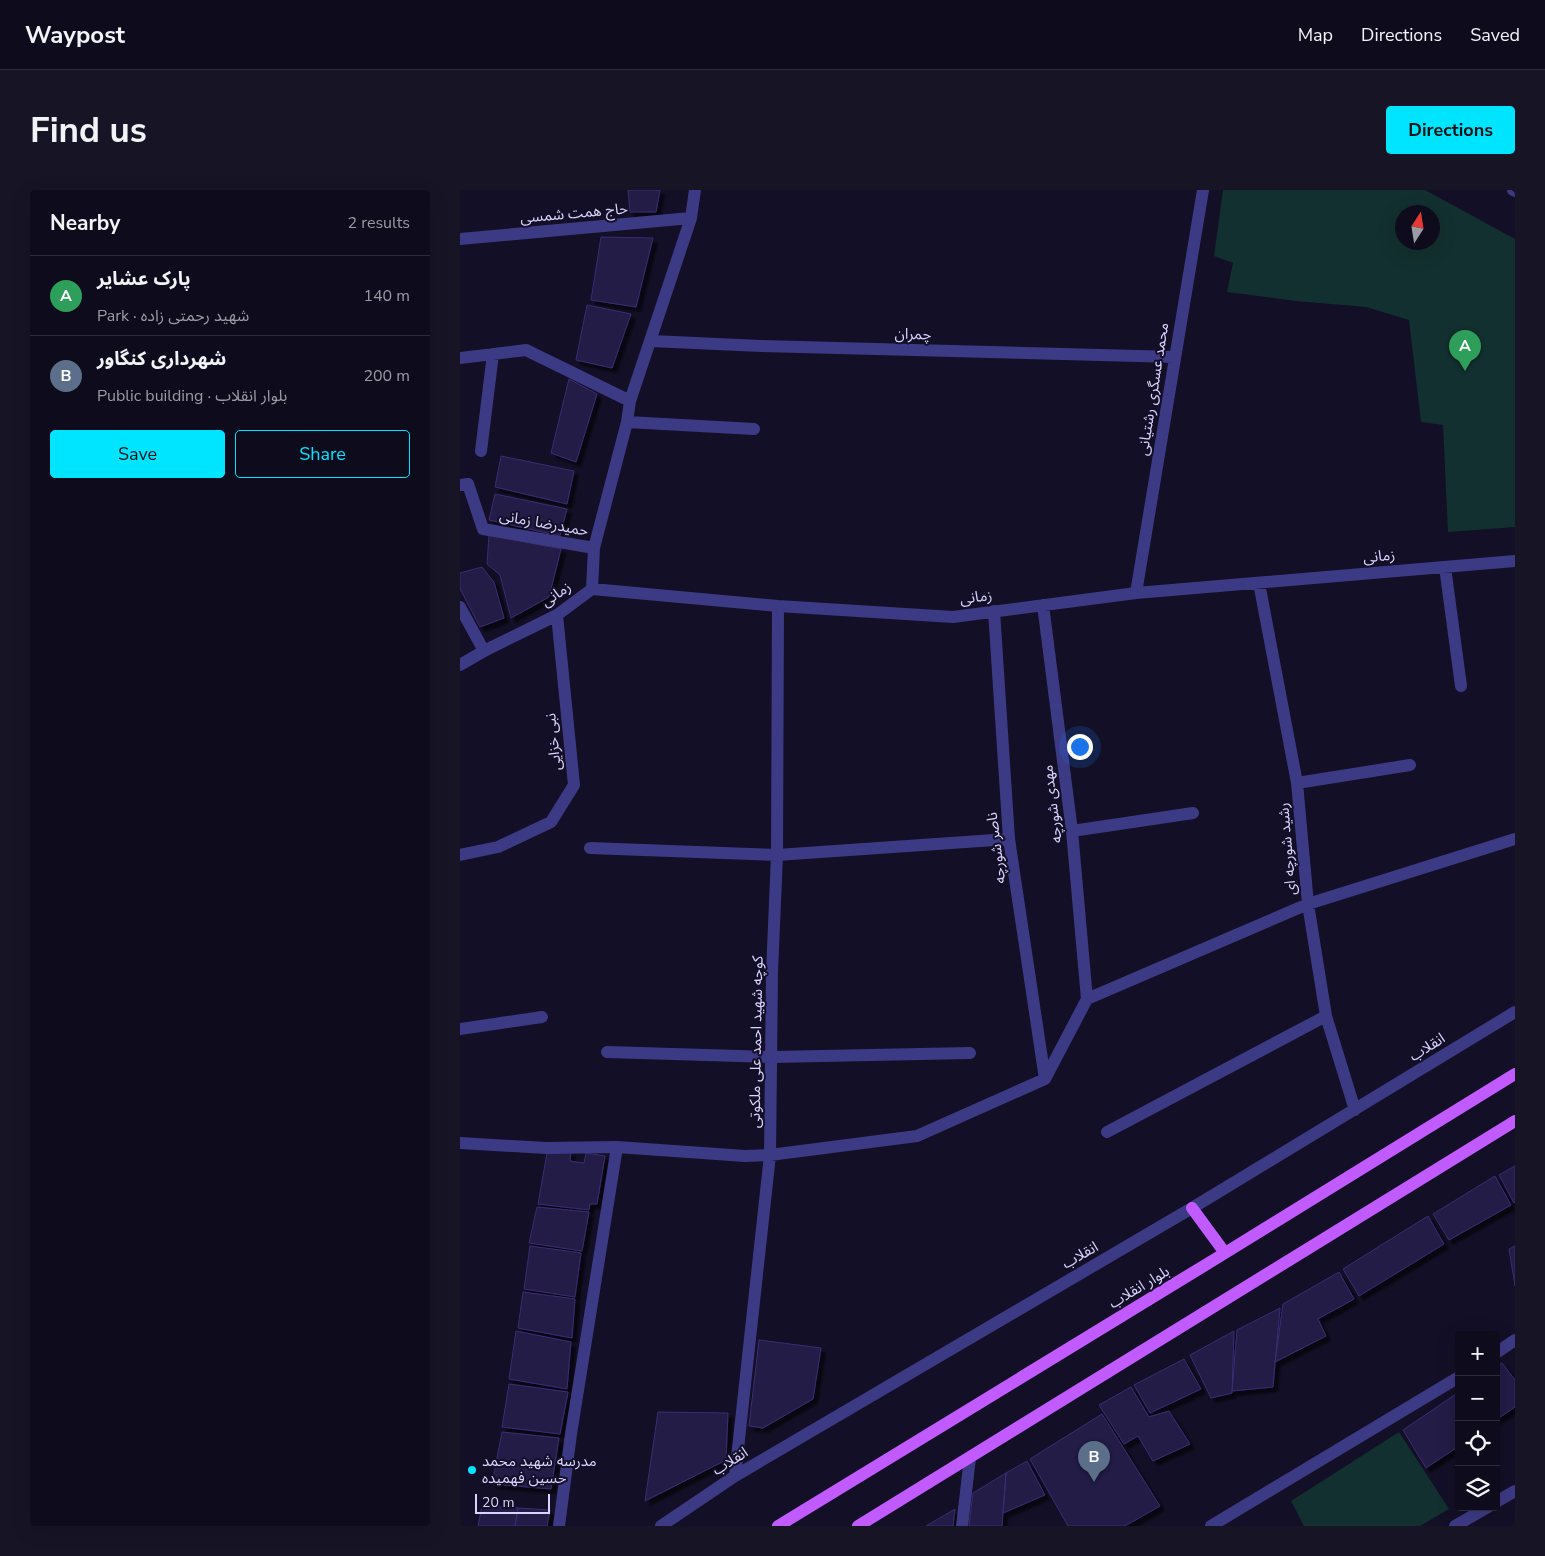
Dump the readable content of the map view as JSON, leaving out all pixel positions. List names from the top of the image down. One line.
{"streets":{"main road":["بلوار انقلاب"],"street":["حاج همت شمسی","چمران","محمد عسگری رشتیانی","حمیدرضا زمانی","زمانی","نبی خزایی","مهدی شورچه","ناصر شورچه","رشید شورچه ای","کوچه شهید احمد علی ملکوتی","انقلاب"]},"crossings":[["چمران","محمد عسگری رشتیانی"],["محمد عسگری رشتیانی","زمانی"],["زمانی","نبی خزایی"],["زمانی","مهدی شورچه"],["زمانی","ناصر شورچه"],["زمانی","رشید شورچه ای"],["زمانی","کوچه شهید احمد علی ملکوتی"],["رشید شورچه ای","انقلاب"],["کوچه شهید احمد علی ملکوتی","انقلاب"]],"places":["مدرسه شهید محمد حسین فهمیده"],"scale_bar":"20 m","north":"top","page":{"header":"Waypost","nav":["Map","Directions","Saved"],"buttons":["Directions",["Save","Share"]],"title":"Find us","heading":["Nearby","2 results"],"list":[{"mark":"A","name":"پارک عشایر","note":"Park · شهید رحمتی زاده","value":"140 m"},{"mark":"B","name":"شهرداری کنگاور","note":"Public building · بلوار انقلاب","value":"200 m"}],"pins":["A","B"],"map_buttons":["+","−"],"scale":"20 m"}}
